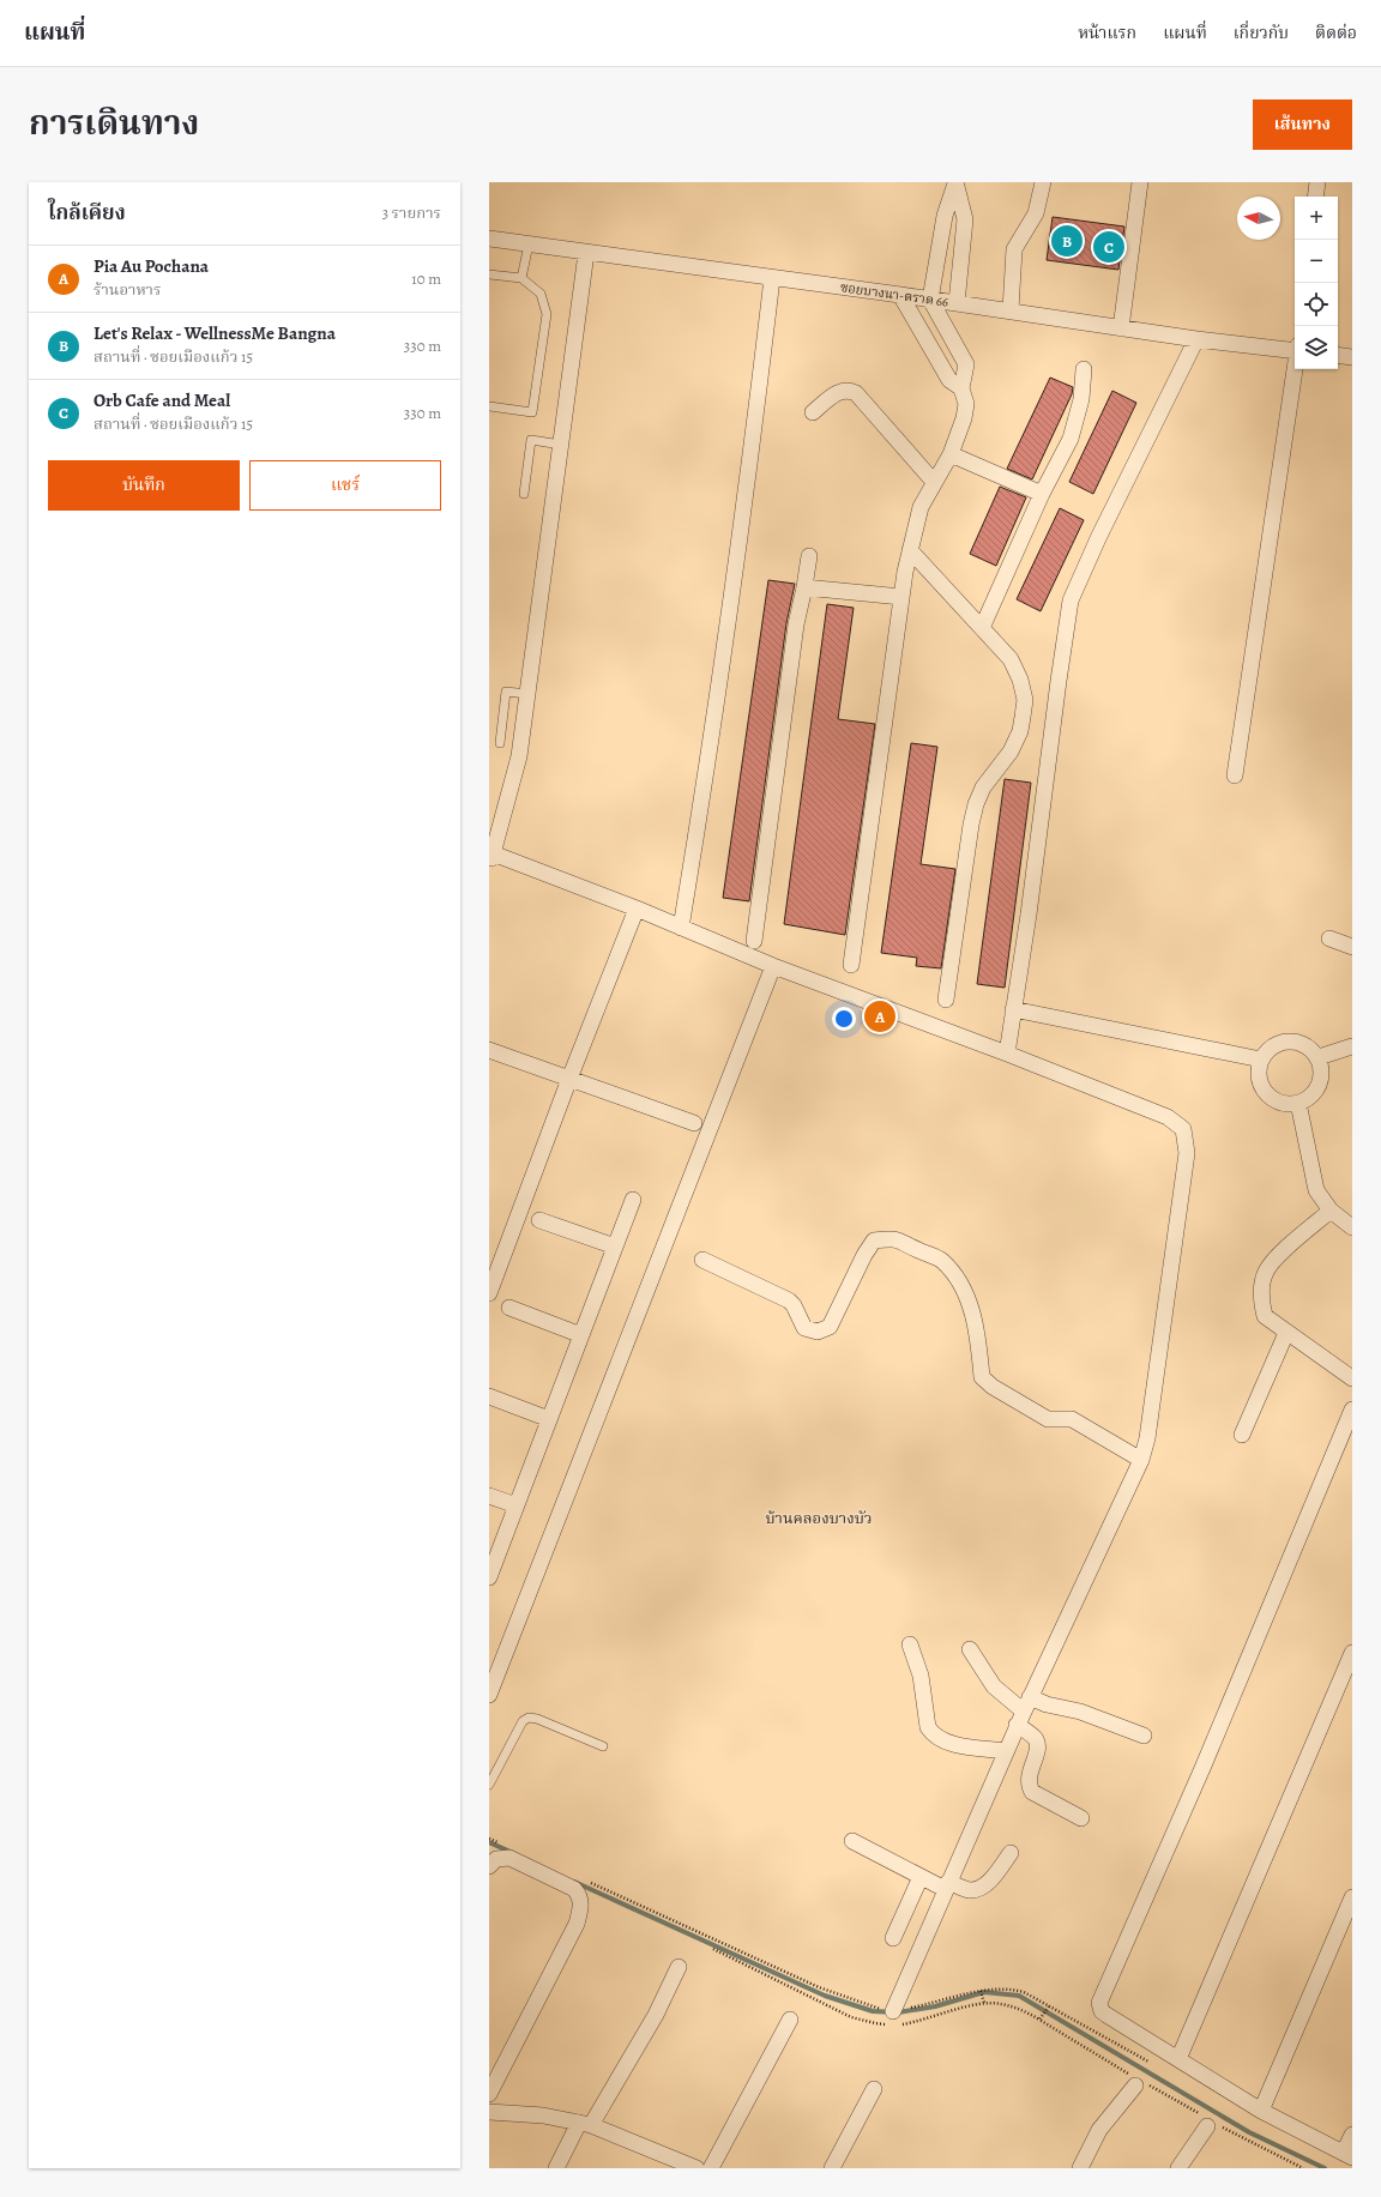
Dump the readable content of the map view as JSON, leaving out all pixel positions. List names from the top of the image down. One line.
{"streets":{"street":["ซอยบางนา-ตราด 66"]},"districts":["บ้านคลองบางบัว"],"north":"left","page":{"header":"แผนที่","nav":["หน้าแรก","แผนที่","เกี่ยวกับ","ติดต่อ"],"title":"การเดินทาง","buttons":["เส้นทาง",["บันทึก","แชร์"]],"heading":["ใกล้เคียง","3 รายการ"],"map_buttons":["+","−"],"pins":["B","C","A"],"list":[{"mark":"A","name":"Pia Au Pochana","note":"ร้านอาหาร","value":"10 m"},{"mark":"B","name":"Let's Relax - WellnessMe Bangna","note":"สถานที่ · ซอยเมืองแก้ว 15","value":"330 m"},{"mark":"C","name":"Orb Cafe and Meal","note":"สถานที่ · ซอยเมืองแก้ว 15","value":"330 m"}]}}
